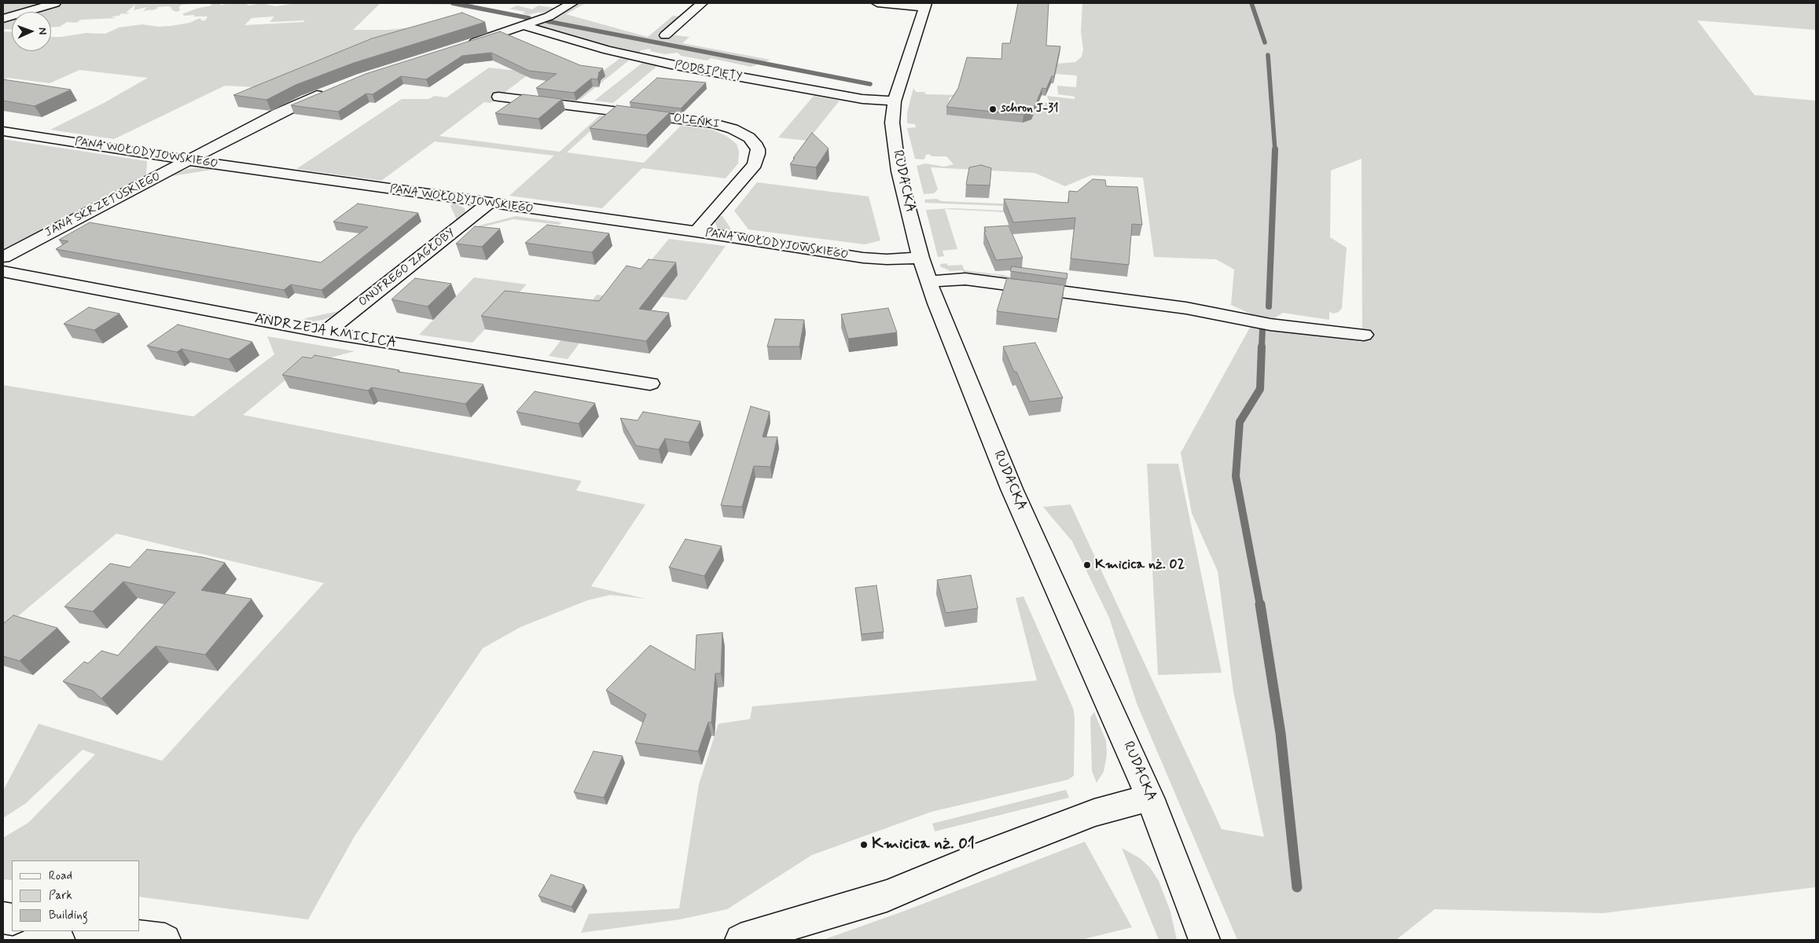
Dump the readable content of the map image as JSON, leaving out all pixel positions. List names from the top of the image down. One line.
{"streets":{"street":["PODBIPIĘTY","OLEŃKI","PANA WOŁODYJOWSKIEGO","RUDACKA","JANA SKRZETUSKIEGO","ONUFREGO ZAGŁOBY","ANDRZEJA KMICICA"]},"crossings":[["PODBIPIĘTY","RUDACKA"],["OLEŃKI","PANA WOŁODYJOWSKIEGO"],["PANA WOŁODYJOWSKIEGO","RUDACKA"],["PANA WOŁODYJOWSKIEGO","JANA SKRZETUSKIEGO"],["PANA WOŁODYJOWSKIEGO","ONUFREGO ZAGŁOBY"],["ONUFREGO ZAGŁOBY","ANDRZEJA KMICICA"]],"places":["schron J-31","Kmicica nż. 02","Kmicica nż. 01"],"legend":["Road","Park","Building"],"north":"right"}
